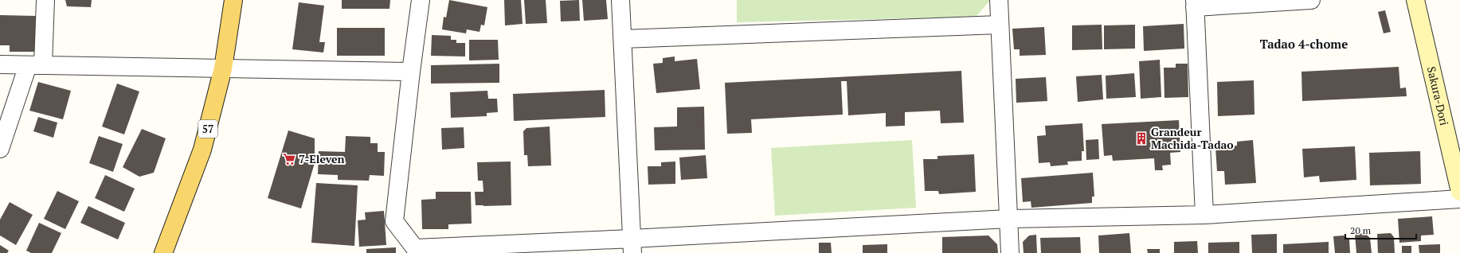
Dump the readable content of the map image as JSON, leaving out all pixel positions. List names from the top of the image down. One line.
{"streets":{"main road":["57"],"street":["Sakura-Dori"]},"districts":["Tadao 4-chome"],"places":{"building":["Grandeur Machida-Tadao"],"supermarket":["7-Eleven"]},"scale_bar":"20 m"}
